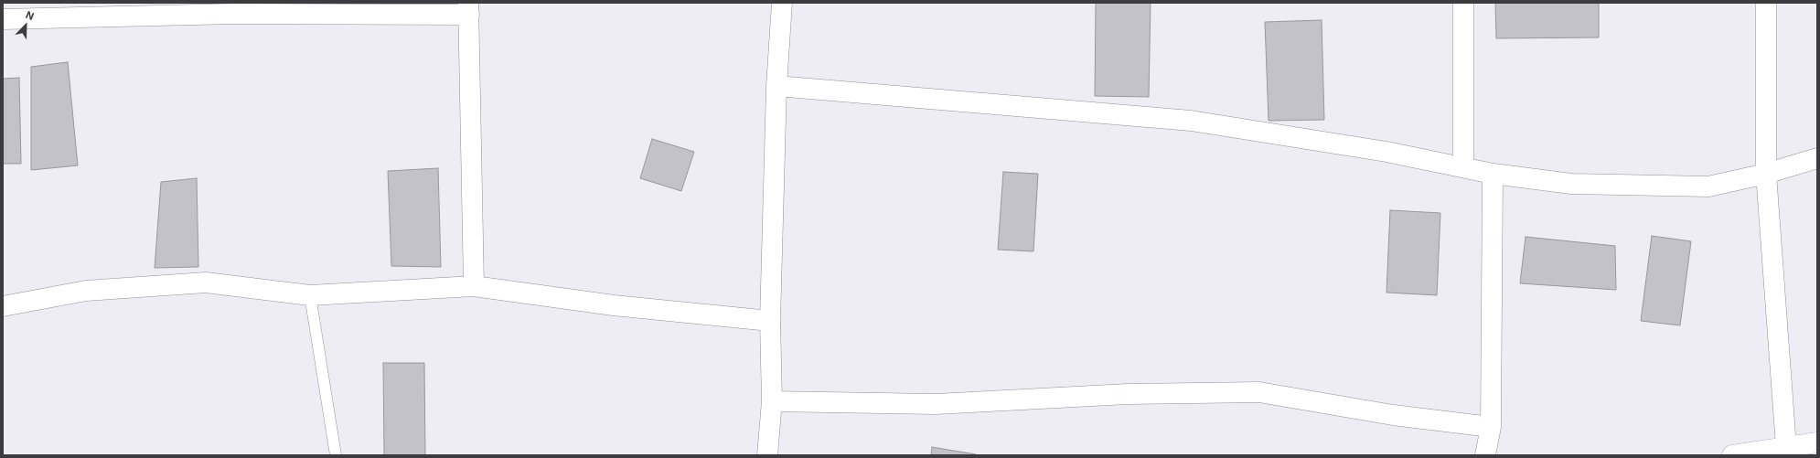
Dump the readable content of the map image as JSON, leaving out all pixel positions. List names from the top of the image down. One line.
{"north":"top right"}
